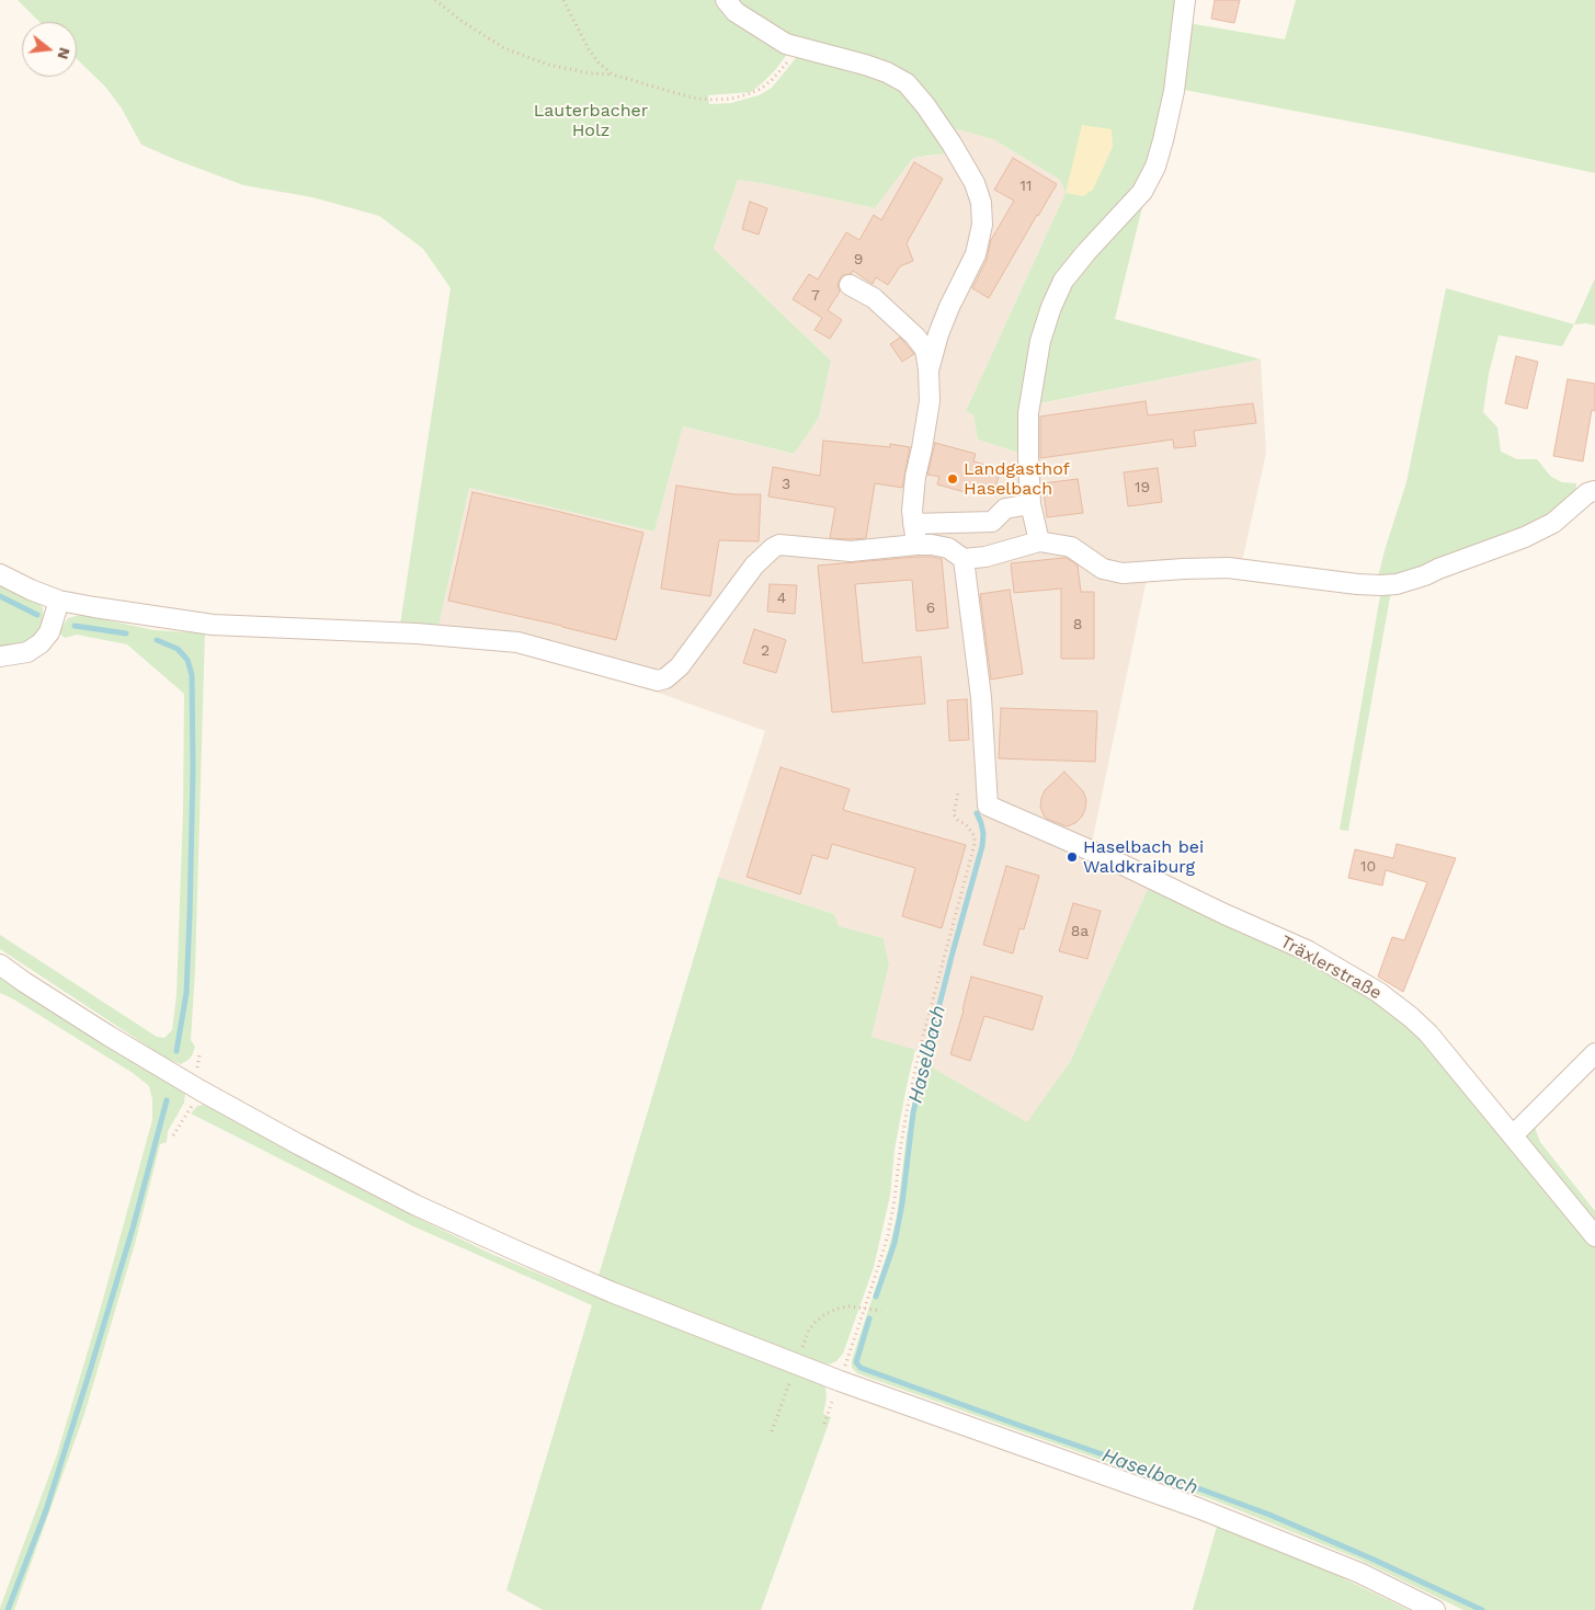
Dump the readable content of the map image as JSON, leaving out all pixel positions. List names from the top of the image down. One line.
{"streets":{"street":["Träxlerstraße"]},"water":["Haselbach"],"parks":["Lauterbacher Holz"],"places":["Landgasthof Haselbach","Haselbach bei Waldkraiburg"],"house_numbers":["11","9","7","3","19","4","6","8","2","10","8a"],"north":"right"}
